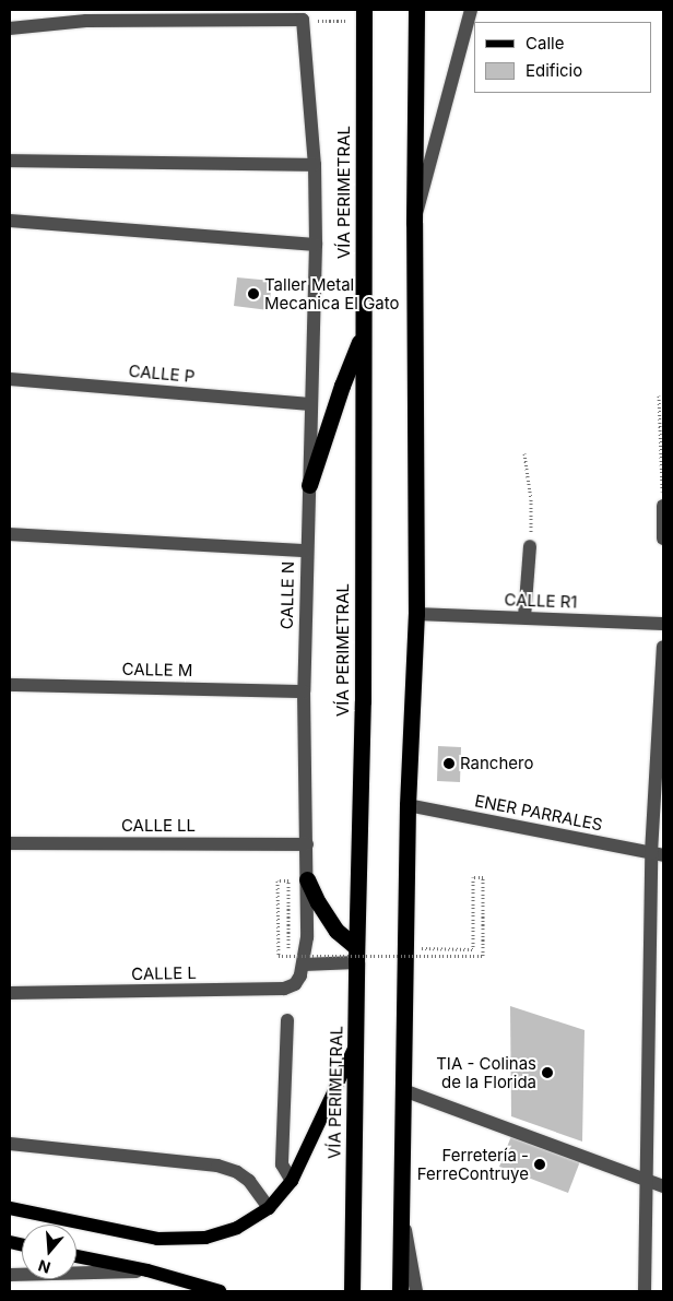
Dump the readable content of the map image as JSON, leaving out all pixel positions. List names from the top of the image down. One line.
{"streets":{"highway":["VÍA PERIMETRAL"],"street":["CALLE P","CALLE N","CALLE R1","CALLE M","ENER PARRALES","CALLE LL","CALLE L"]},"crossings":[["CALLE N","CALLE M"],["CALLE N","CALLE LL"],["CALLE N","CALLE L"]],"places":["Taller Metal Mecanica El Gato","Ranchero","TIA - Colinas de la Florida","Ferretería - FerreContruye"],"legend":["Calle","Edificio"],"north":"bottom"}
